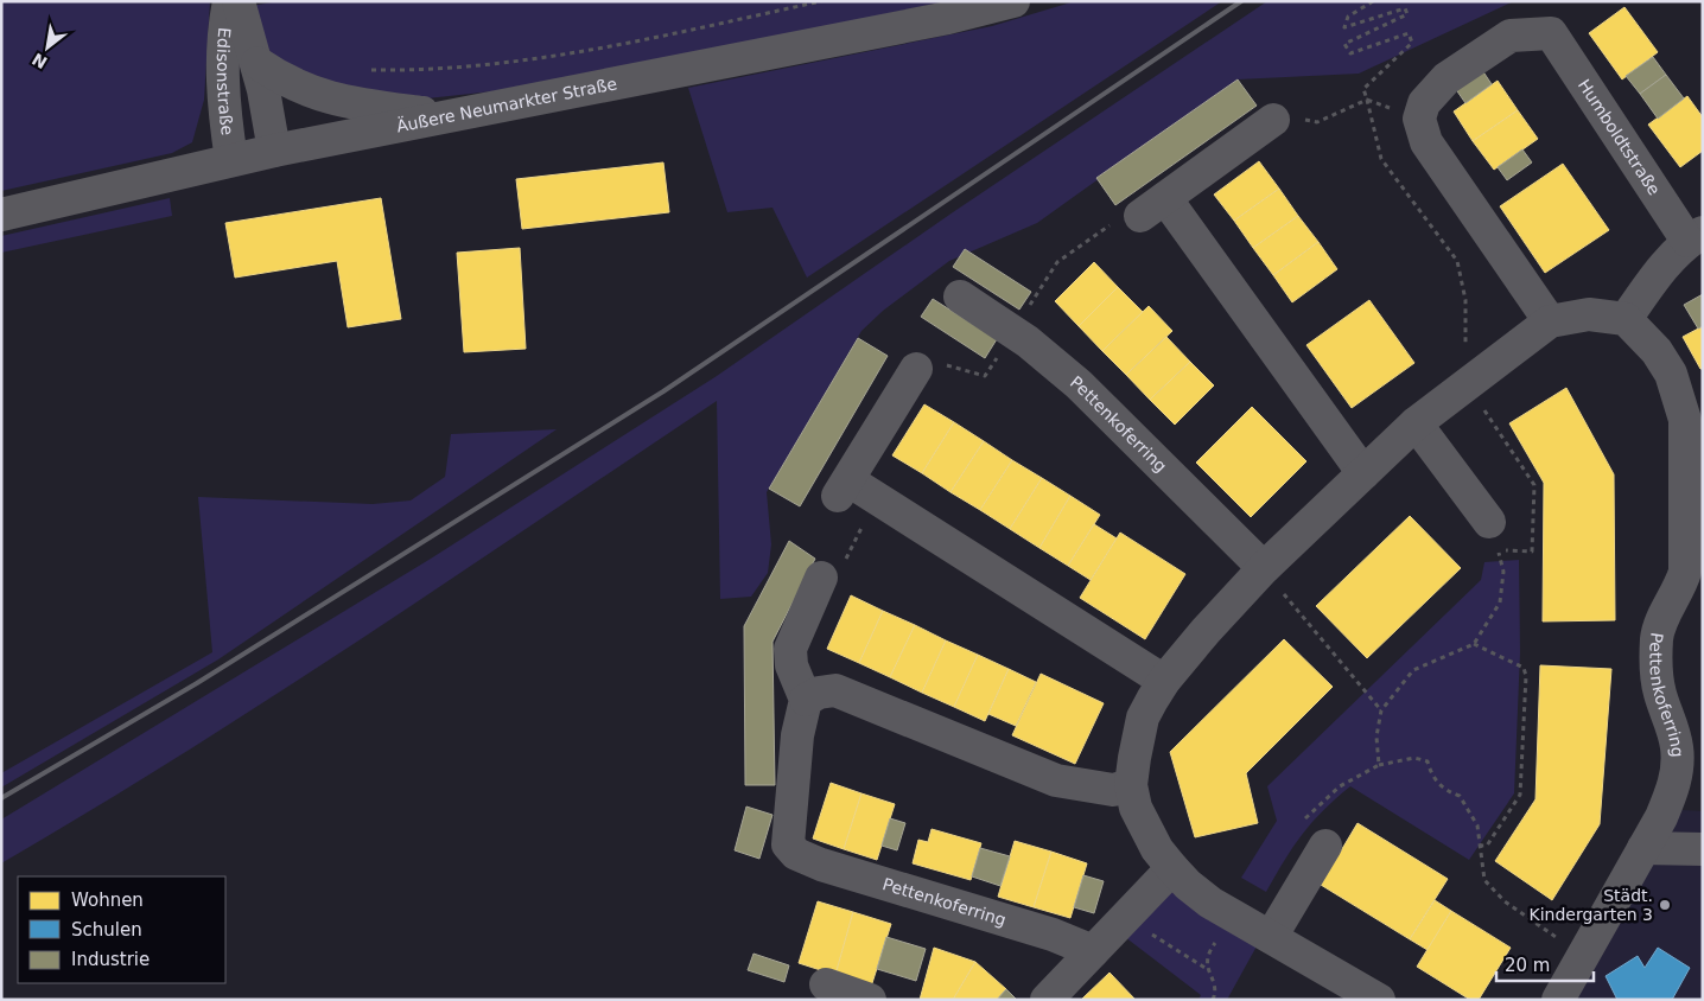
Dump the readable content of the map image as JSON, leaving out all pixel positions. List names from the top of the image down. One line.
{"streets":{"street":["Edisonstraße","Äußere Neumarkter Straße","Humboldtstraße","Pettenkoferring"]},"crossings":[["Edisonstraße","Äußere Neumarkter Straße"],["Humboldtstraße","Pettenkoferring"]],"places":["Städt. Kindergarten 3"],"legend":["Wohnen","Schulen","Industrie"],"scale_bar":"20 m","north":"bottom left"}
